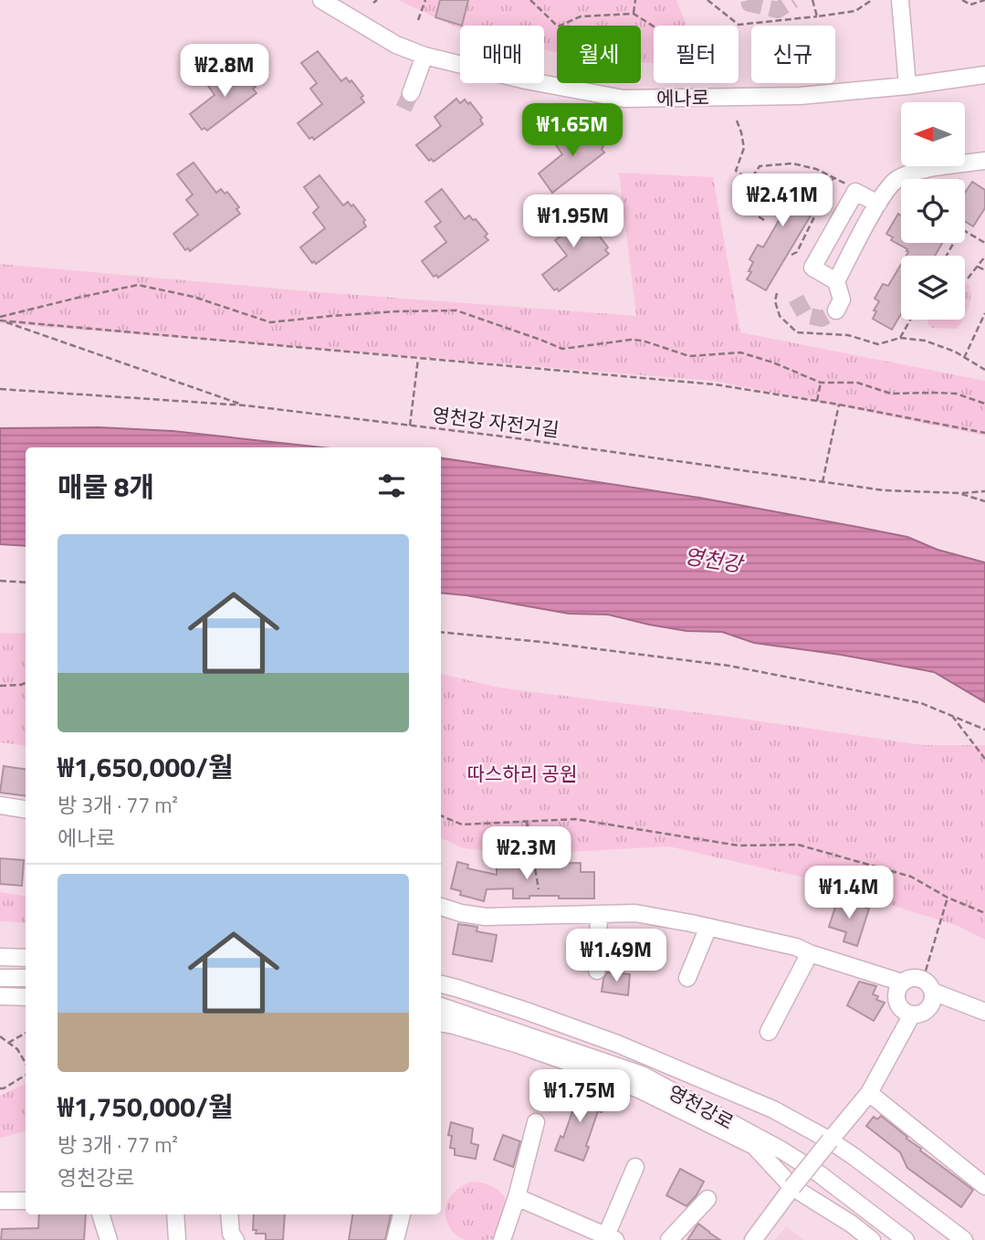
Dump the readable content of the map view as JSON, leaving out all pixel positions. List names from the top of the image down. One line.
{"streets":{"street":["에나로","영천강로"],"path":["영천강 자전거길"]},"water":["영천강"],"parks":["따스하리 공원"],"north":"left","page":{"chip":["매매","월세","필터","신규"],"price":["₩2.8M","₩1.65M","₩2.41M","₩1.95M","₩2.3M","₩1.4M","₩1.49M","₩1.75M"],"heading":"매물 8개","list":[{"name":"₩1,650,000/월","note":"방 3개 · 77 m² · 에나로"},{"name":"₩1,750,000/월","note":"방 3개 · 77 m² · 영천강로"}]}}
